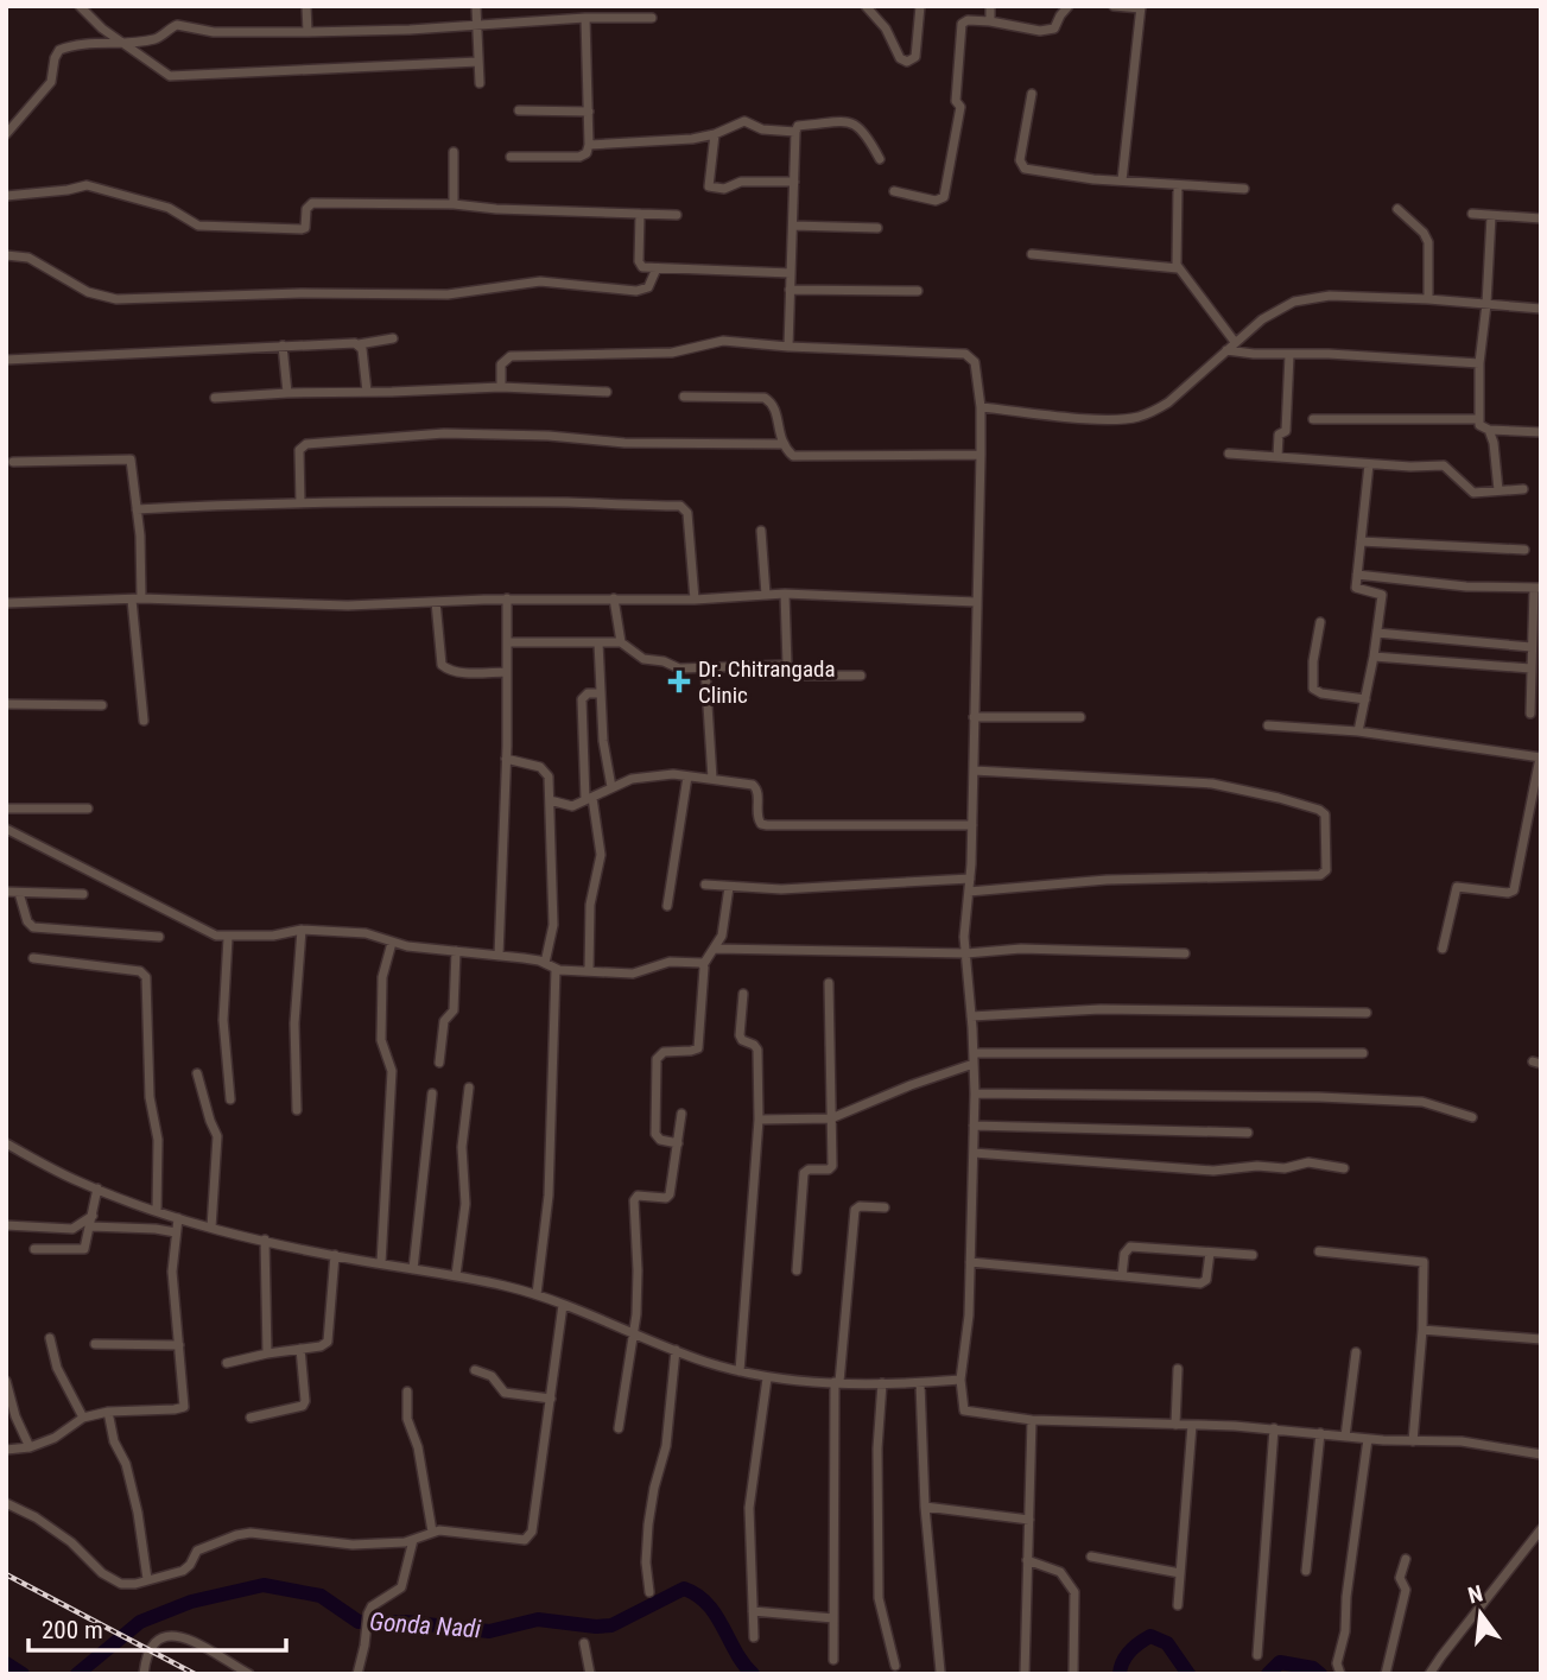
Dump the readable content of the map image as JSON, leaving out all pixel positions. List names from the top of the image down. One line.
{"water":["Gonda Nadi"],"places":{"health":["Dr. Chitrangada Clinic"]},"scale_bar":"200 m","north":"top"}
